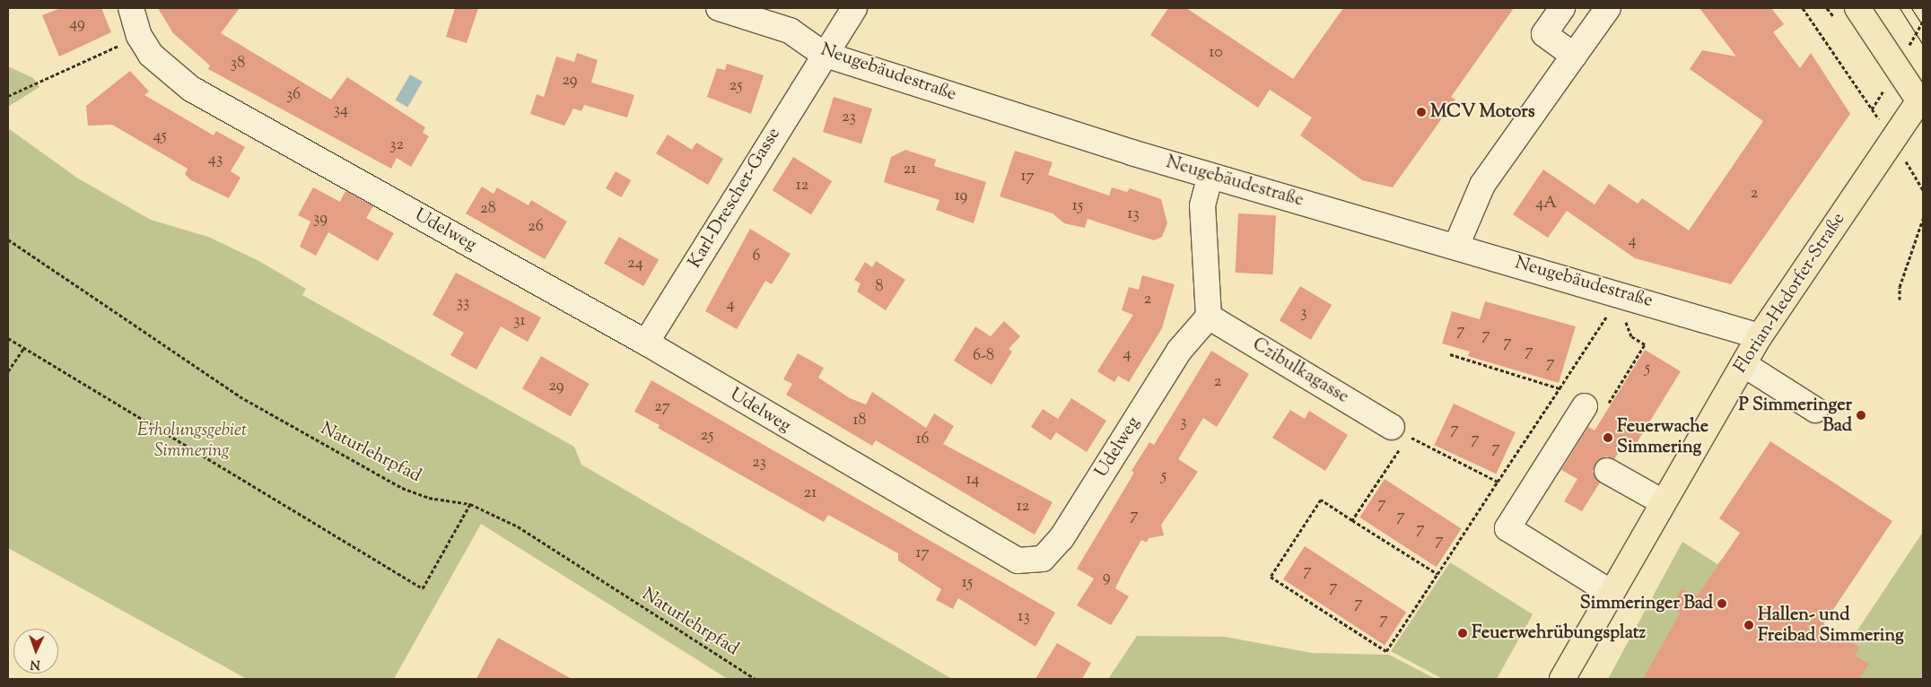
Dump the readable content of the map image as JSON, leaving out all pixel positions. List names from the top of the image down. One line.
{"streets":{"main road":["Florian-Hedorfer-Straße"],"street":["Neugebäudestraße","Karl-Drescher-Gasse","Udelweg","Czibulkagasse"],"path":["Naturlehrpfad"]},"crossings":[["Neugebäudestraße","Karl-Drescher-Gasse"],["Neugebäudestraße","Florian-Hedorfer-Straße"],["Karl-Drescher-Gasse","Udelweg"],["Udelweg","Czibulkagasse"]],"parks":["Erholungsgebiet Simmering"],"places":["MCV Motors","P Simmeringer Bad","Feuerwache Simmering","Simmeringer Bad","Hallen- und Freibad Simmering","Feuerwehrübungsplatz"],"house_numbers":["49","10","38","29","25","36","34","23","45","32","43","21","17","12","2","19","4A","15","28","13","39","26","4","6","24","8","2","33","4","3","31","7","7","7","7","4","6-8","7","5","2","29","27","18","3","7","25","16","7","7","23","5","14","21","7","12","7","7","7","7","17","7","9","15","7","7","13","7"],"north":"bottom"}
